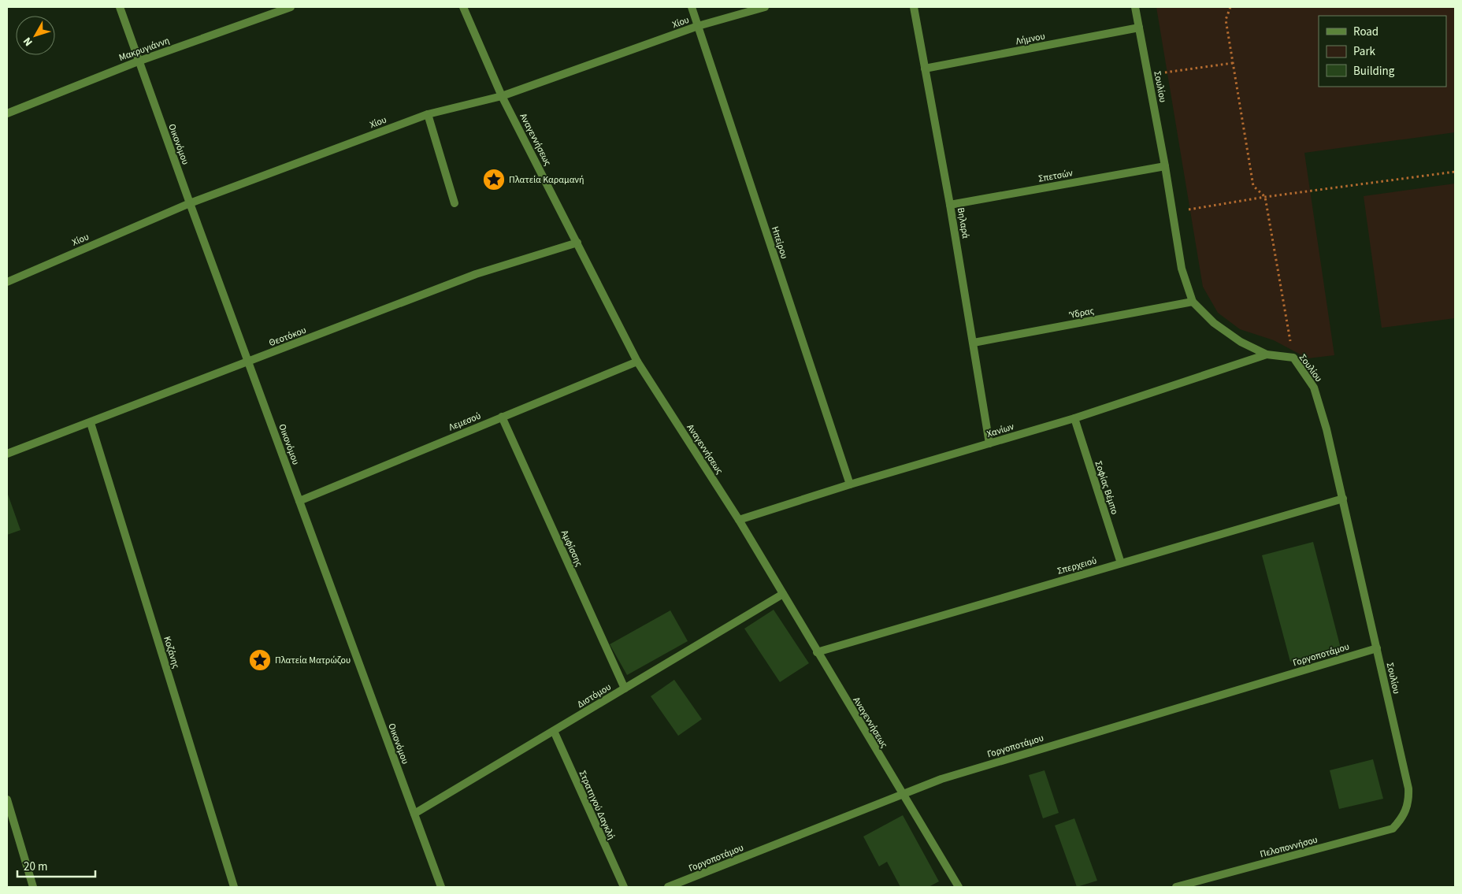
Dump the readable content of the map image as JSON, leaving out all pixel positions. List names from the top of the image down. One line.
{"streets":{"street":["Χίου","Λήμνου","Μακρυγιάννη","Σουλίου","Αναγεννήσεως","Οικονόμου","Σπετσών","Βηλαρά","Ηπείρου","Ύδρας","Θεοτόκου","Λεμεσού","Χανίων","Σοφίας Βέμπο","Αμφίσσης","Σπερχειού","Κοζάνης","Γοργοποτάμου","Διστόμου","Στρατηγού Δαγκλή","Πελοποννήσου"]},"crossings":[["Χίου","Αναγεννήσεως"],["Χίου","Οικονόμου"],["Χίου","Ηπείρου"],["Λήμνου","Σουλίου"],["Λήμνου","Βηλαρά"],["Μακρυγιάννη","Οικονόμου"],["Σουλίου","Σπετσών"],["Σουλίου","Ύδρας"],["Σουλίου","Χανίων"],["Σουλίου","Σπερχειού"],["Σουλίου","Γοργοποτάμου"],["Σουλίου","Πελοποννήσου"],["Αναγεννήσεως","Θεοτόκου"],["Αναγεννήσεως","Λεμεσού"],["Αναγεννήσεως","Χανίων"],["Αναγεννήσεως","Σπερχειού"],["Αναγεννήσεως","Γοργοποτάμου"],["Αναγεννήσεως","Διστόμου"],["Οικονόμου","Θεοτόκου"],["Οικονόμου","Λεμεσού"],["Οικονόμου","Διστόμου"],["Σπετσών","Βηλαρά"],["Βηλαρά","Ύδρας"],["Βηλαρά","Χανίων"],["Ηπείρου","Χανίων"],["Θεοτόκου","Κοζάνης"],["Λεμεσού","Αμφίσσης"],["Χανίων","Σοφίας Βέμπο"],["Σοφίας Βέμπο","Σπερχειού"],["Αμφίσσης","Διστόμου"],["Διστόμου","Στρατηγού Δαγκλή"]],"places":{"place":["Πλατεία Καραμανή","Πλατεία Ματρώζου"]},"legend":["Road","Park","Building"],"scale_bar":"20 m","north":"bottom left"}
